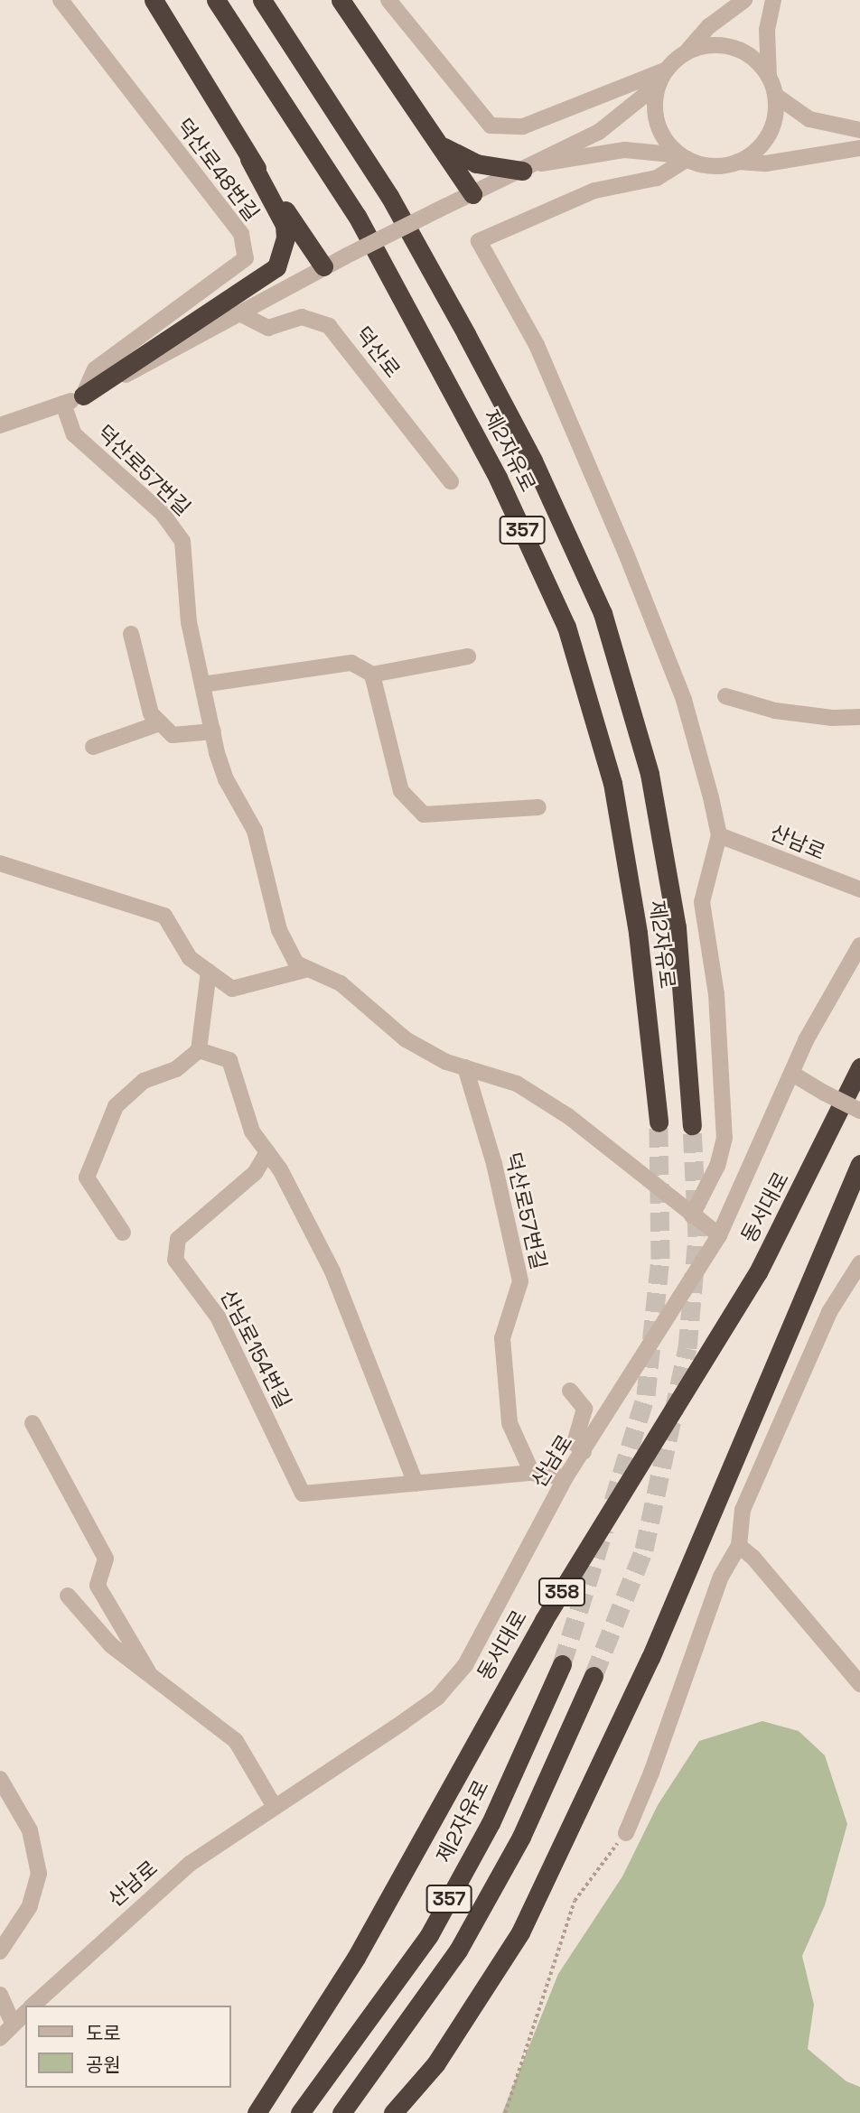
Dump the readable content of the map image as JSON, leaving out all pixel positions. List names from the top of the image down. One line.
{"streets":{"highway":["제2자유로","357","동서대로","358"],"street":["덕산로48번길","덕산로","덕산로57번길","산남로","산남로154번길"]},"crossings":[["덕산로57번길","산남로"],["덕산로57번길","산남로154번길"],["산남로","산남로154번길"]],"legend":["도로","공원"]}
